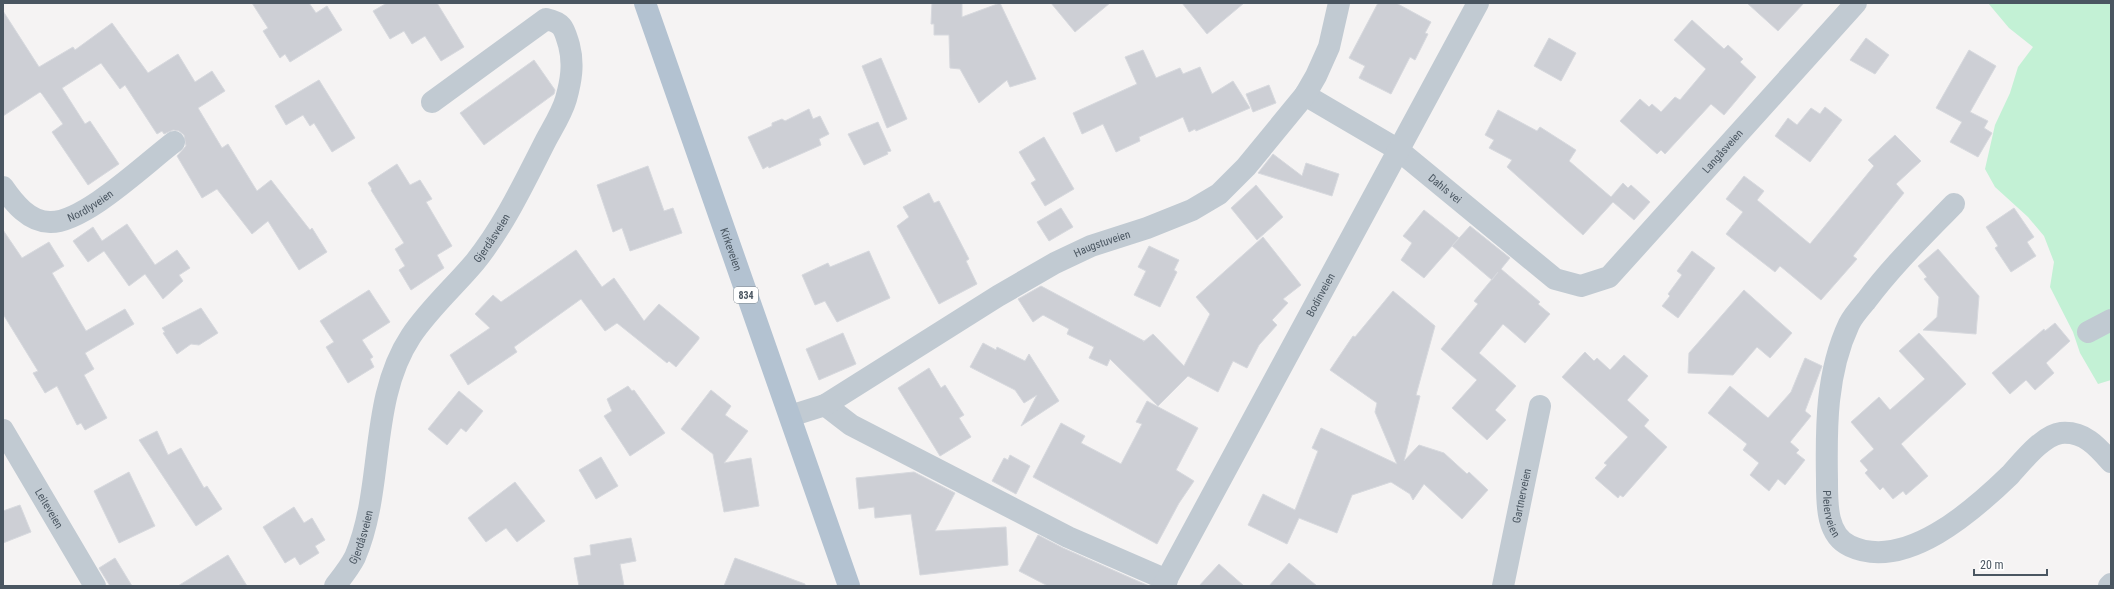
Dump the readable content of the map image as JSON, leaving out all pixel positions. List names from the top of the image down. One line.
{"streets":{"main road":["Kirkeveien","834"],"street":["Langåsveien","Dahls vei","Nordlyveien","Gjerdåsveien","Haugstuveien","Bodinveien","Gartnerveien","Leiteveien","Pleierveien"]},"crossings":[["Langåsveien","Dahls vei"],["Dahls vei","Haugstuveien"],["Dahls vei","Bodinveien"],["Haugstuveien","Kirkeveien"]],"scale_bar":"20 m"}
